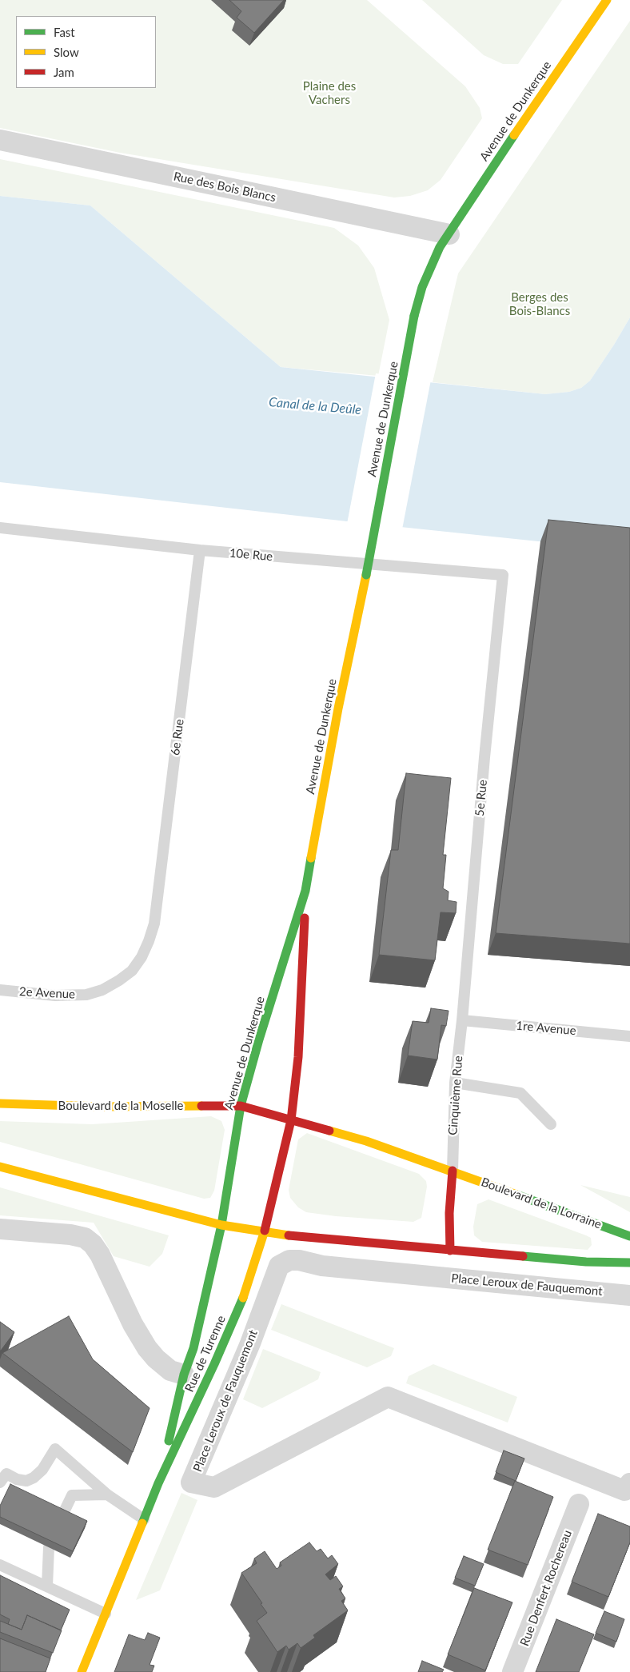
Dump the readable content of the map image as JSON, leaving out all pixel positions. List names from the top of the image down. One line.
{"streets":{"main road":["Avenue de Dunkerque","Boulevard de la Moselle","Boulevard de la Lorraine","Rue de Turenne"],"street":["Rue des Bois Blancs","Place Leroux de Fauquemont","Rue Denfert Rochereau"],"lane":["10e Rue","6e Rue","5e Rue","2e Avenue","1re Avenue","Cinquième Rue"]},"crossings":[["Avenue de Dunkerque","Rue des Bois Blancs"],["Avenue de Dunkerque","Boulevard de la Moselle"],["Avenue de Dunkerque","Boulevard de la Lorraine"],["Avenue de Dunkerque","Rue de Turenne"],["10e Rue","6e Rue"],["10e Rue","5e Rue"],["6e Rue","2e Avenue"],["5e Rue","1re Avenue"],["5e Rue","Cinquième Rue"],["1re Avenue","Cinquième Rue"],["Cinquième Rue","Boulevard de la Lorraine"],["Boulevard de la Moselle","Boulevard de la Lorraine"],["Boulevard de la Moselle","Rue de Turenne"],["Boulevard de la Lorraine","Rue de Turenne"]],"water":["Canal de la Deûle"],"parks":["Plaine des Vachers","Berges des Bois-Blancs"],"legend":["Fast","Slow","Jam"]}
